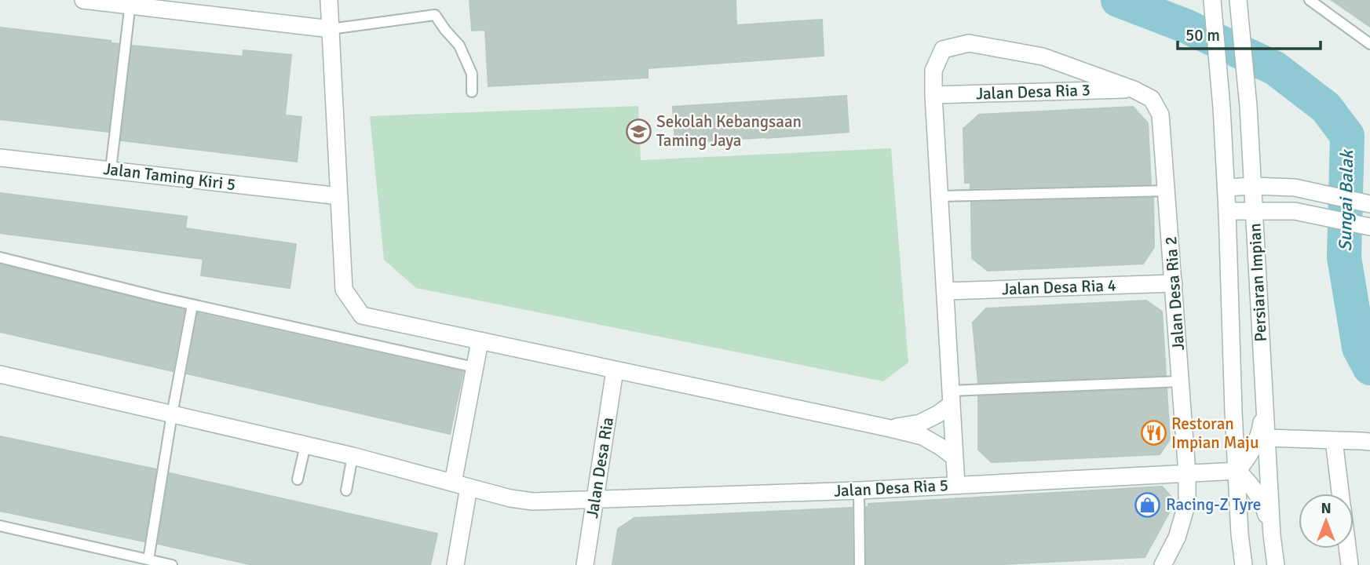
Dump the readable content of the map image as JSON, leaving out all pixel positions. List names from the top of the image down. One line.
{"streets":{"street":["Jalan Desa Ria 3","Jalan Taming Kiri 5","Persiaran Impian","Jalan Desa Ria 4","Jalan Desa Ria 2","Jalan Desa Ria","Jalan Desa Ria 5"]},"crossings":[["Jalan Desa Ria 3","Jalan Desa Ria 2"],["Persiaran Impian","Jalan Desa Ria 5"],["Jalan Desa Ria 4","Jalan Desa Ria 2"],["Jalan Desa Ria 2","Jalan Desa Ria 5"],["Jalan Desa Ria","Jalan Desa Ria 5"]],"water":["Sungai Balak"],"places":{"school or university":["Sekolah Kebangsaan Taming Jaya"],"restaurant":["Restoran Impian Maju"],"shop":["Racing-Z Tyre"]},"scale_bar":"50 m","north":"top"}
